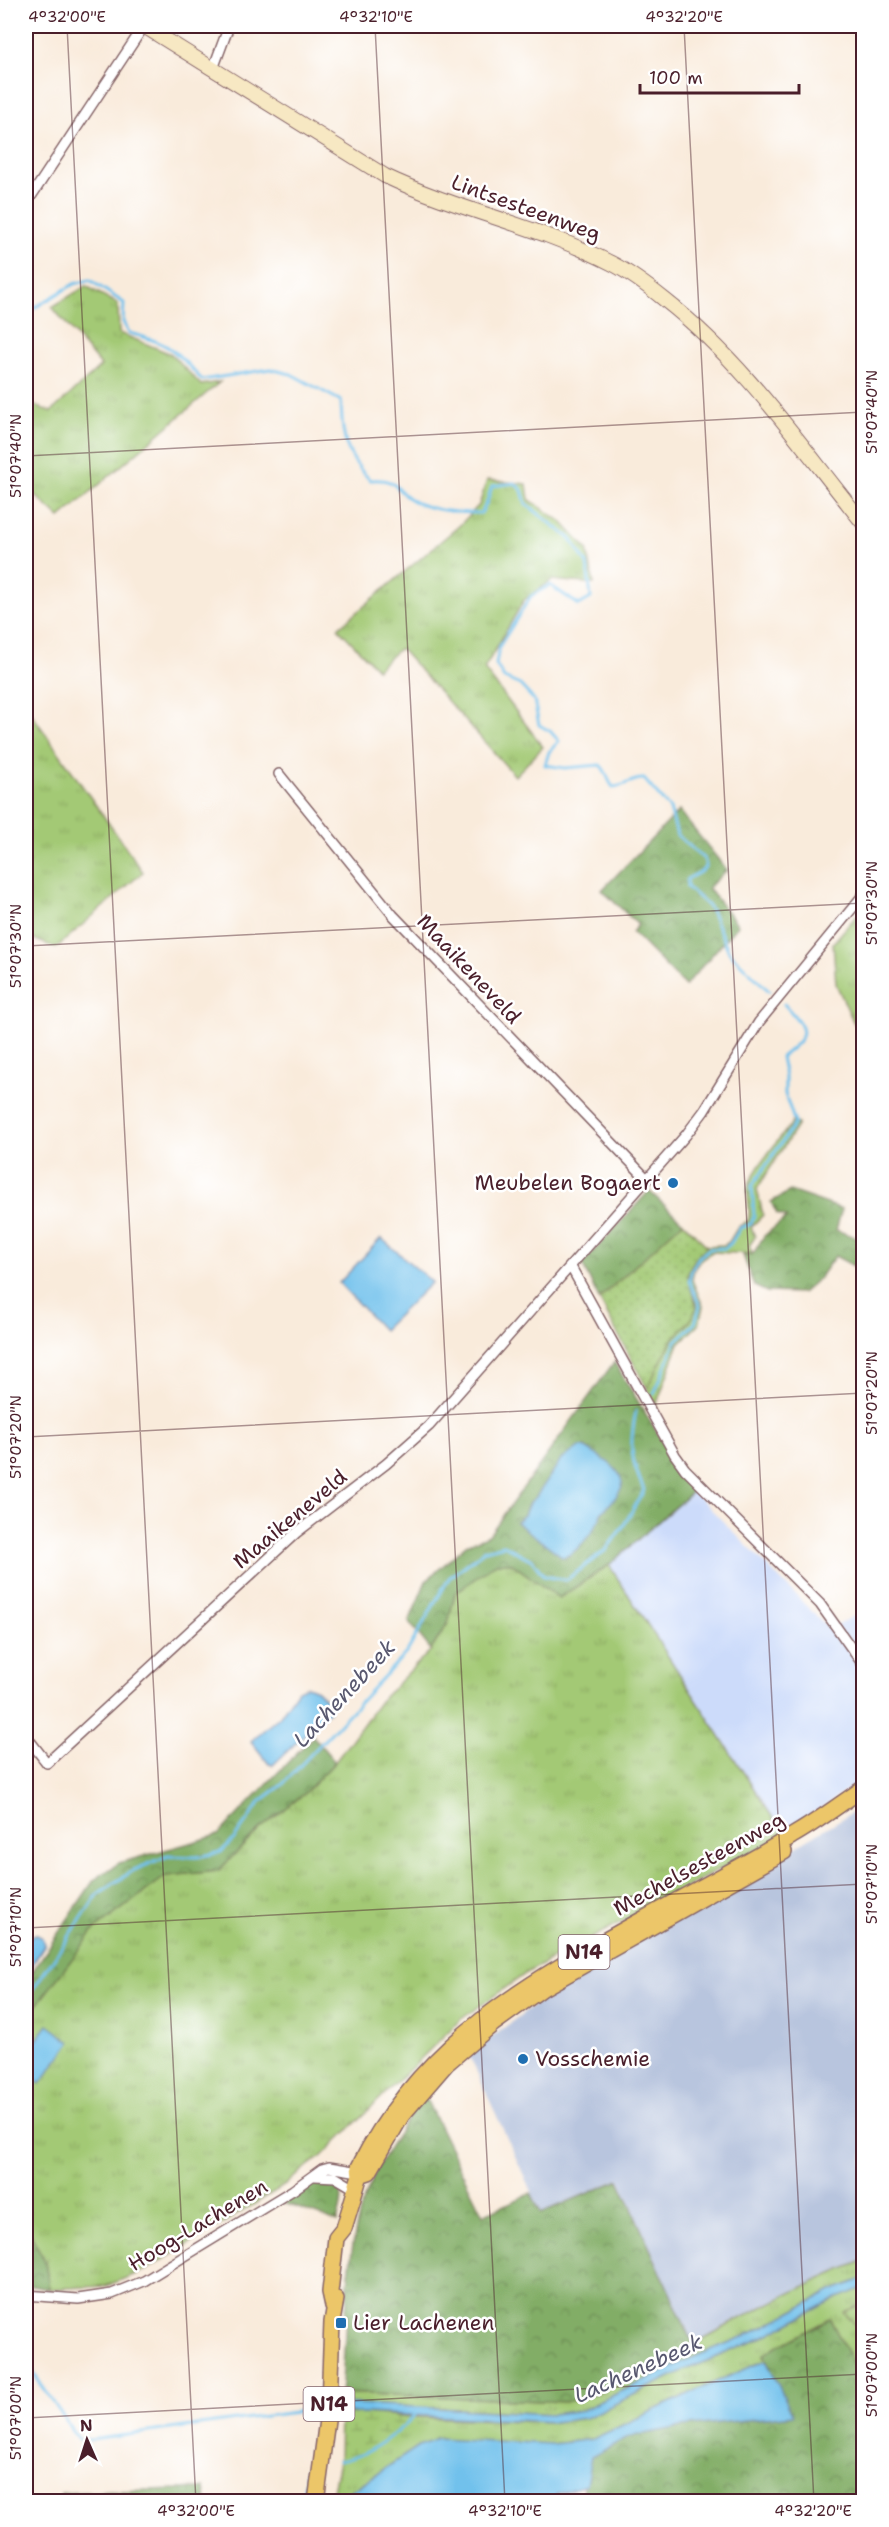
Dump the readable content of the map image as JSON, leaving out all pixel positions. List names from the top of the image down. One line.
{"streets":{"main road":["Mechelsesteenweg","N14"],"street":["Lintsesteenweg","Maaikeneveld","Hoog-Lachenen"]},"crossings":[["Mechelsesteenweg","Hoog-Lachenen"]],"water":["Lachenebeek"],"places":{"other":["Meubelen Bogaert","Vosschemie"],"transit":["Lier Lachenen"]},"scale_bar":"100 m","north":"top","coordinates":["4°32'00\"E","4°32'10\"E","4°32'20\"E","51°07'40\"N","51°07'30\"N","51°07'20\"N","51°07'10\"N","51°07'00\"N"]}
